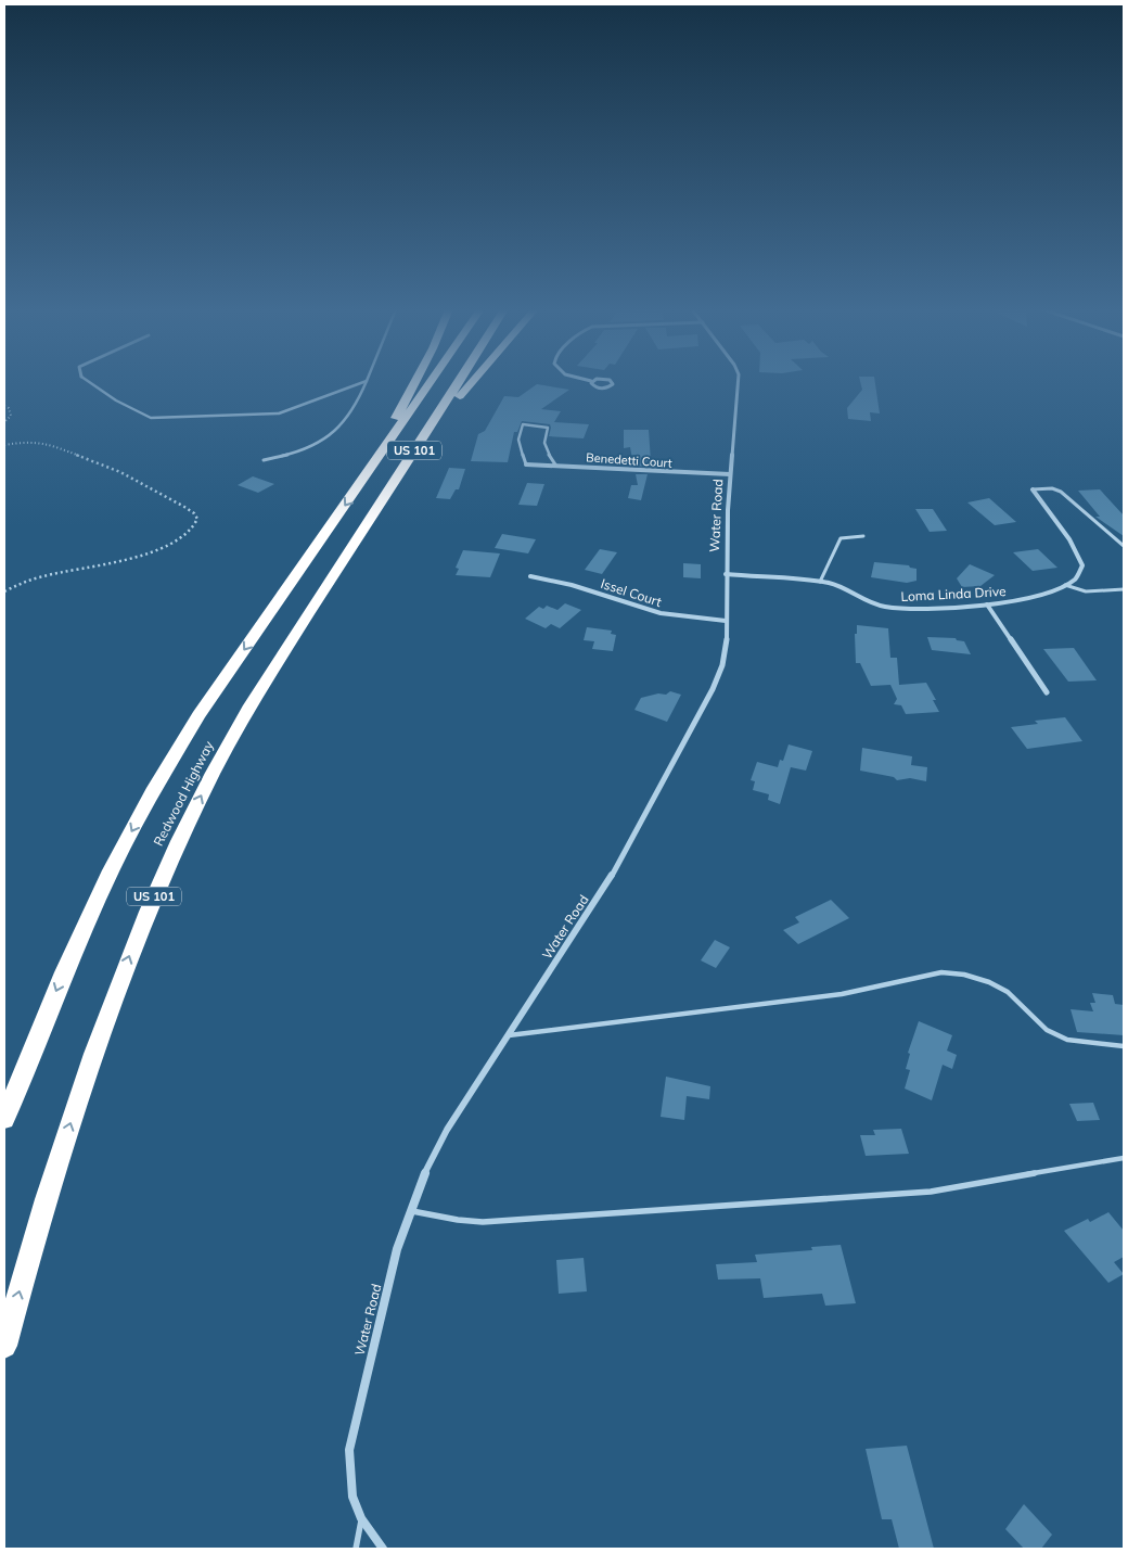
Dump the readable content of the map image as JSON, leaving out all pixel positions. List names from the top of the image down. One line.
{"streets":{"highway":["US 101","Redwood Highway"],"street":["Benedetti Court","Water Road","Issel Court","Loma Linda Drive"]},"crossings":[["Benedetti Court","Water Road"],["Water Road","Issel Court"],["Water Road","Loma Linda Drive"]]}
